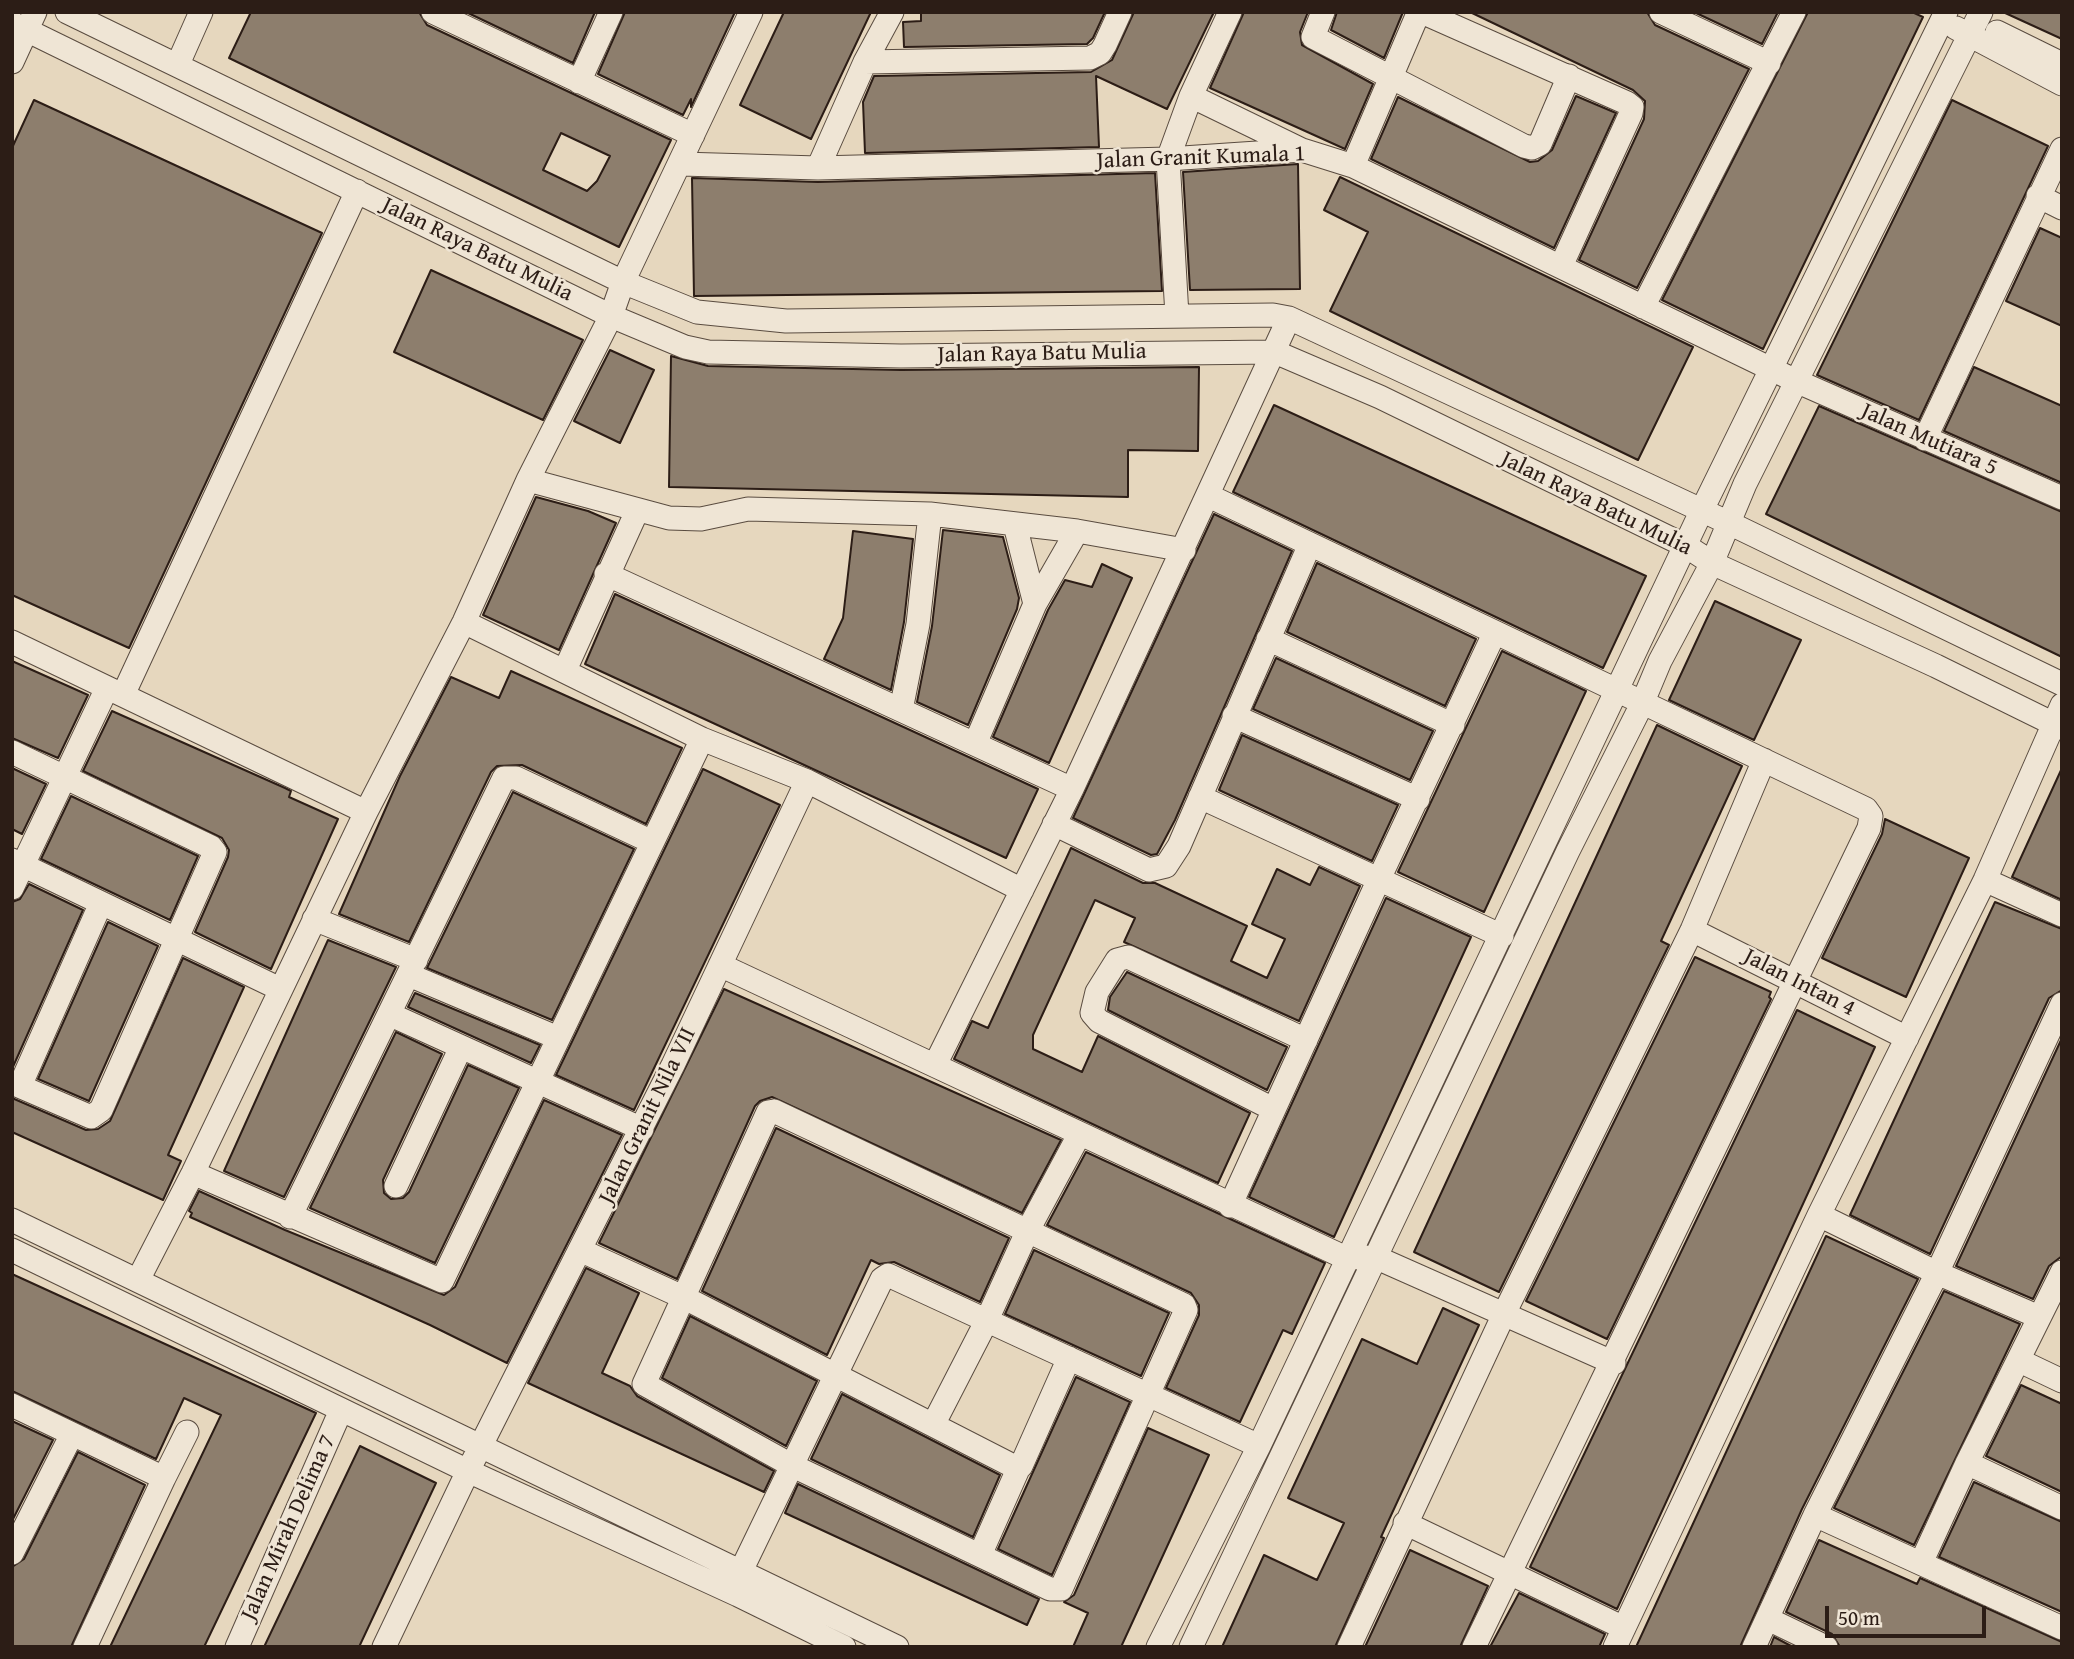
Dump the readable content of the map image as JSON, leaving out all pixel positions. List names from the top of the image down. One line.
{"streets":{"street":["Jalan Granit Kumala 1","Jalan Raya Batu Mulia","Jalan Mutiara 5","Jalan Intan 4","Jalan Granit Nila VII","Jalan Mirah Delima 7"]},"crossings":[["Jalan Granit Kumala 1","Jalan Mutiara 5"]],"scale_bar":"50 m"}
